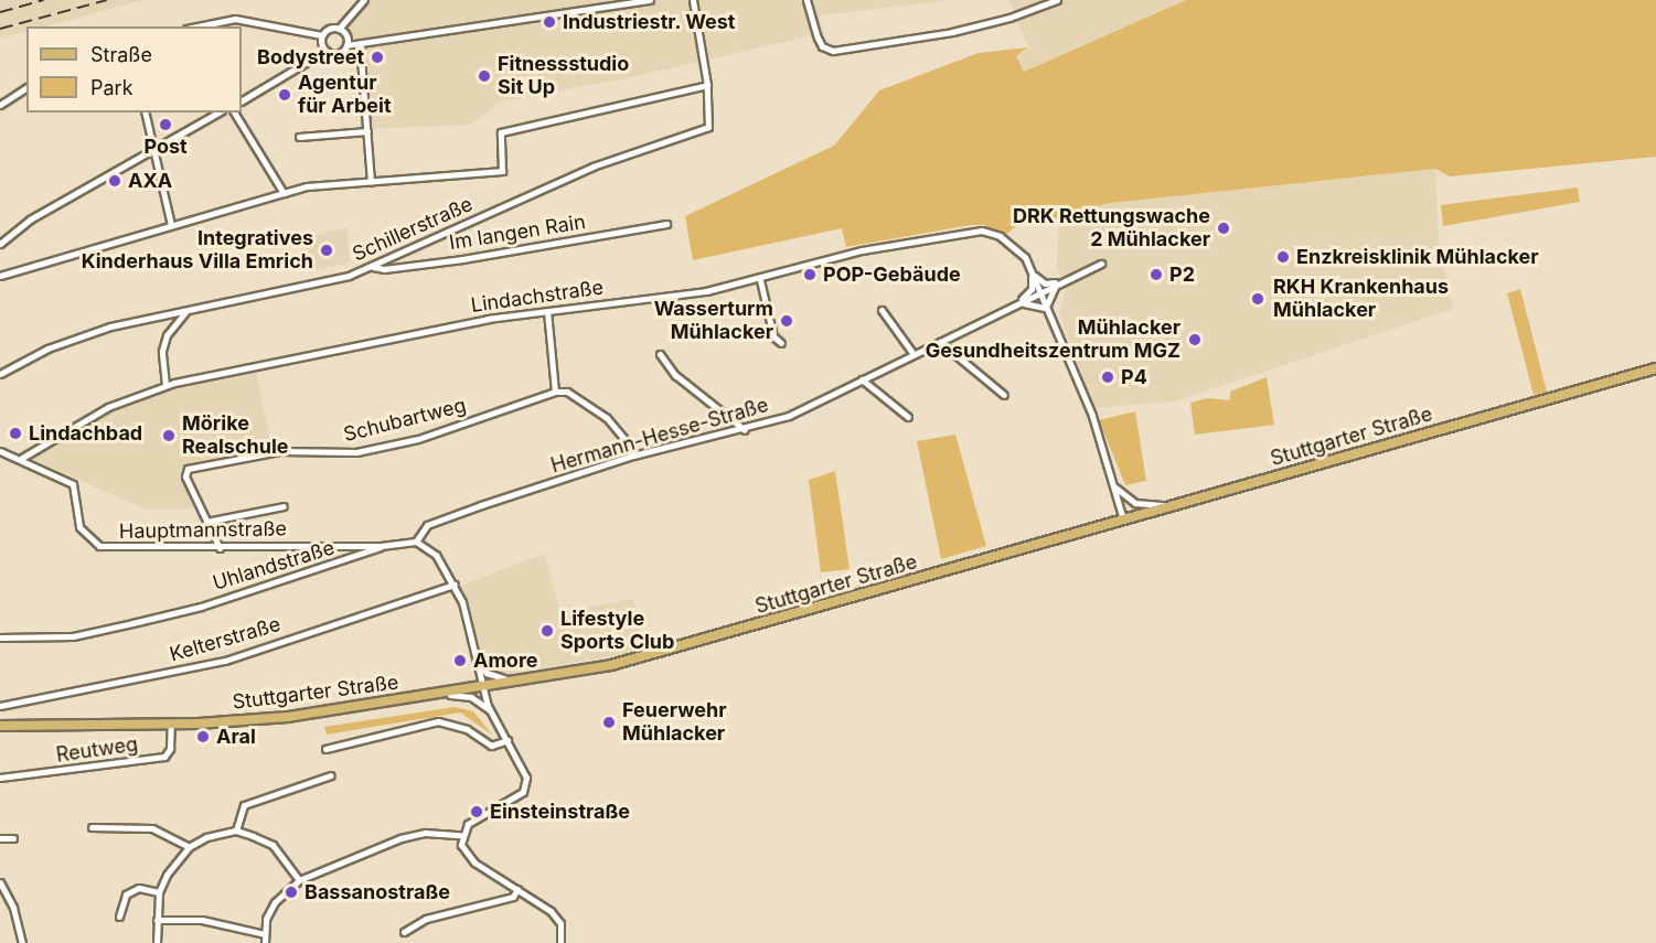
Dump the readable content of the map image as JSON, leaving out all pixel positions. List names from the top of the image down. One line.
{"streets":{"main road":["Stuttgarter Straße"],"street":["Schillerstraße","Im langen Rain","Lindachstraße","Schubartweg","Hermann-Hesse-Straße","Hauptmannstraße","Uhlandstraße","Kelterstraße","Reutweg"]},"crossings":[["Schillerstraße","Im langen Rain"],["Lindachstraße","Hermann-Hesse-Straße"],["Lindachstraße","Hauptmannstraße"],["Schubartweg","Hauptmannstraße"],["Hermann-Hesse-Straße","Uhlandstraße"],["Stuttgarter Straße","Reutweg"],["Hauptmannstraße","Uhlandstraße"]],"places":["Industriestr. West","Bodystreet","Fitnessstudio Sit Up","Agentur für Arbeit","Post","AXA","DRK Rettungswache 2 Mühlacker","Integratives Kinderhaus Villa Emrich","Enzkreisklinik Mühlacker","POP-Gebäude","P2","RKH Krankenhaus Mühlacker","Wasserturm Mühlacker","Mühlacker Gesundheitszentrum MGZ","P4","Lindachbad","Mörike Realschule","Lifestyle Sports Club","Amore","Feuerwehr Mühlacker","Aral","Einsteinstraße","Bassanostraße"],"legend":["Straße","Park"]}
